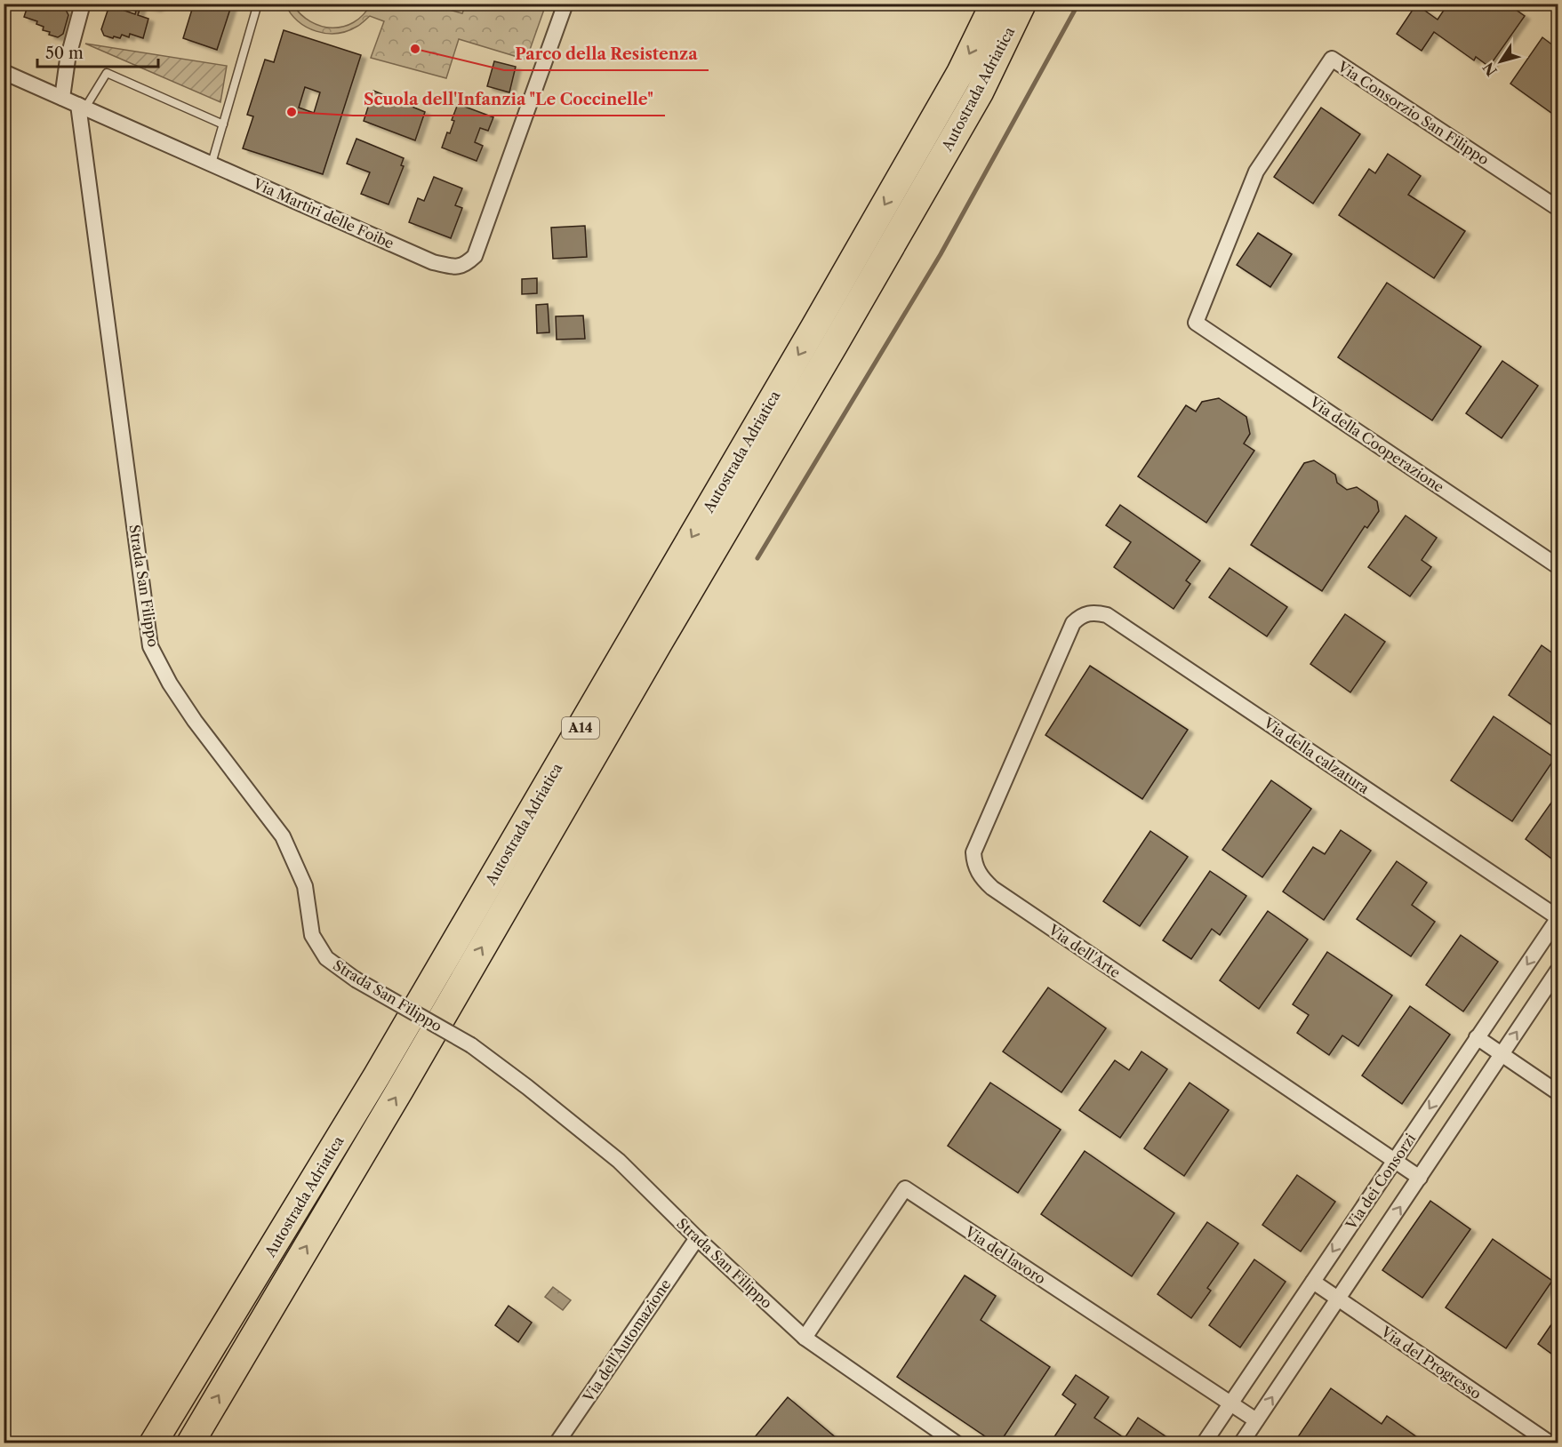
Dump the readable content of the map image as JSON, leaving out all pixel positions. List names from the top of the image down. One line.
{"streets":{"highway":["Autostrada Adriatica","A14"],"street":["Via Consorzio San Filippo","Via Martiri delle Foibe","Via della Cooperazione","Strada San Filippo","Via della calzatura","Via dell'Arte","Via dei Consorzi","Via del lavoro","Via dell'Automazione","Via del Progresso"]},"crossings":[["Via Consorzio San Filippo","Via della Cooperazione"],["Via Martiri delle Foibe","Strada San Filippo"],["Strada San Filippo","Via del lavoro"],["Strada San Filippo","Via dell'Automazione"],["Via della calzatura","Via dell'Arte"],["Via della calzatura","Via dei Consorzi"],["Via dell'Arte","Via dei Consorzi"],["Via dei Consorzi","Via del lavoro"],["Via dei Consorzi","Via del Progresso"]],"places":["Parco della Resistenza","Scuola dell'Infanzia \"Le Coccinelle\""],"scale_bar":"50 m","north":"bottom left"}
